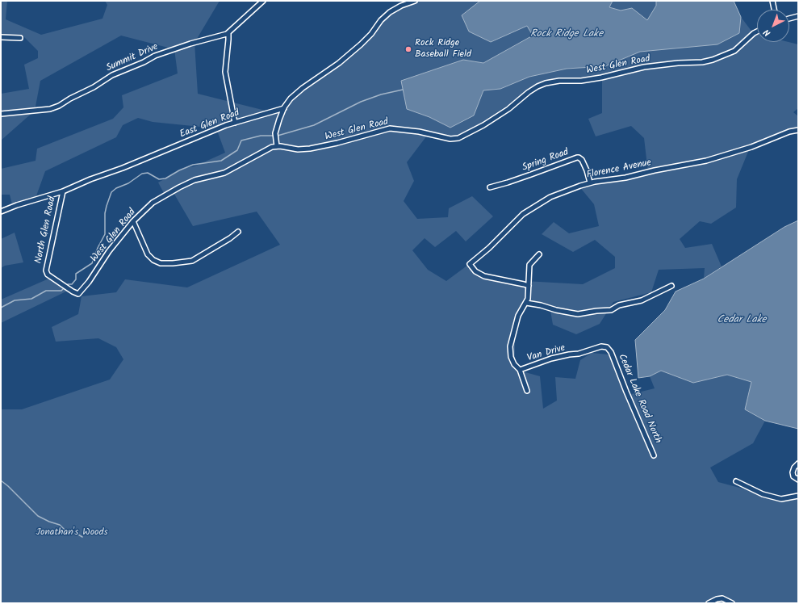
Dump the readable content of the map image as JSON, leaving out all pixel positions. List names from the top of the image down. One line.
{"streets":{"street":["Summit Drive","West Glen Road","East Glen Road","Spring Road","Florence Avenue","North Glen Road","Van Drive","Cedar Lake Road North"]},"crossings":[["West Glen Road","North Glen Road"],["East Glen Road","North Glen Road"],["Spring Road","Florence Avenue"],["Florence Avenue","Van Drive"],["Van Drive","Cedar Lake Road North"]],"water":["Rock Ridge Lake","Cedar Lake"],"parks":["Jonathan's Woods"],"places":["Rock Ridge Baseball Field"],"north":"bottom left"}
